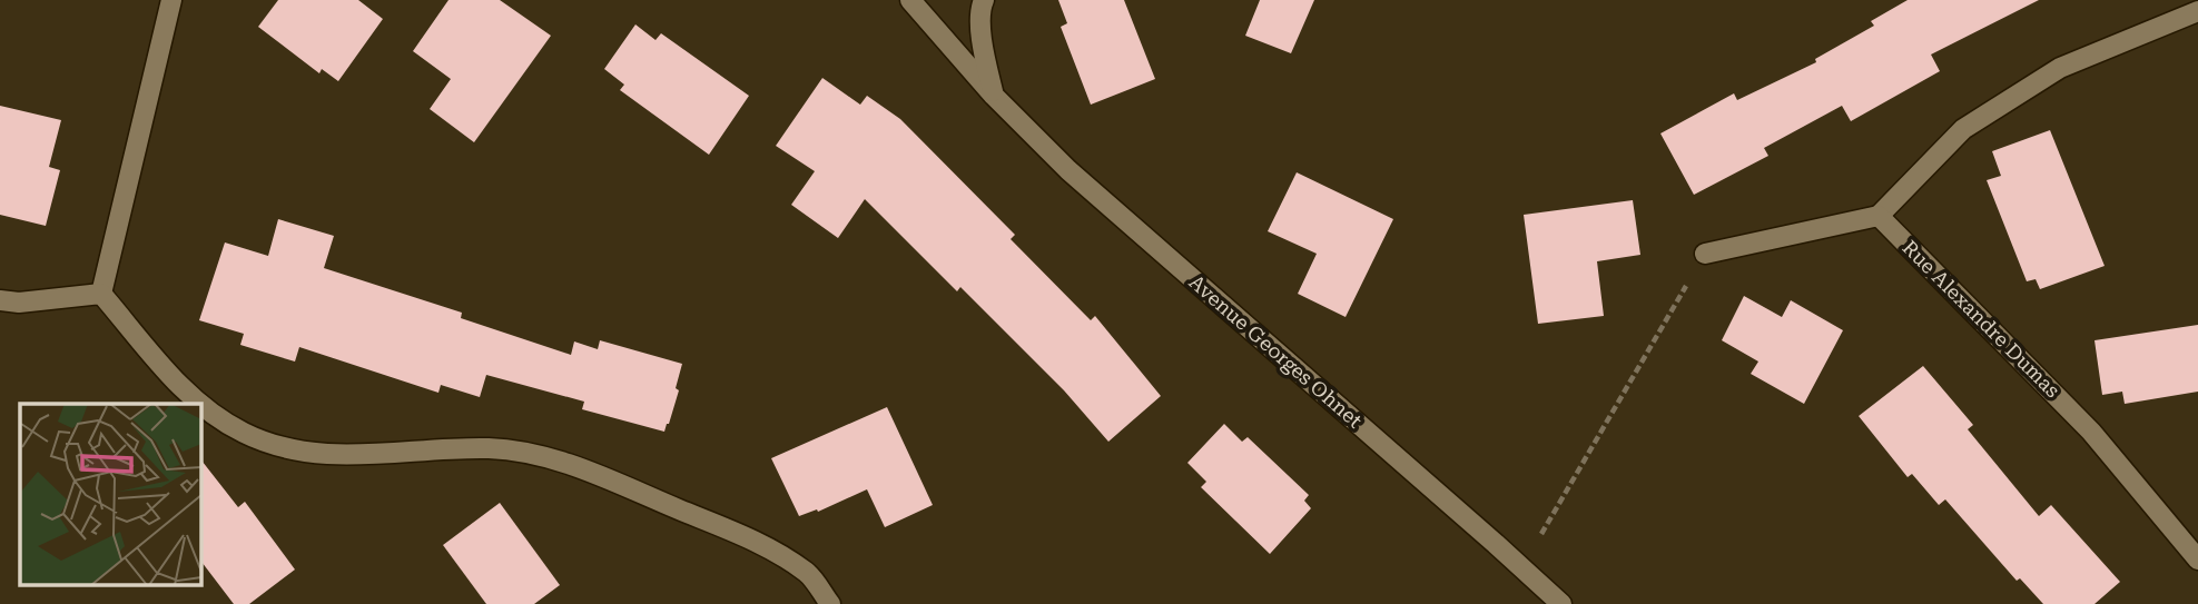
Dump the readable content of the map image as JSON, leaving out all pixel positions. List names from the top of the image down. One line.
{"streets":{"street":["Rue Alexandre Dumas","Avenue Georges Ohnet"]}}
